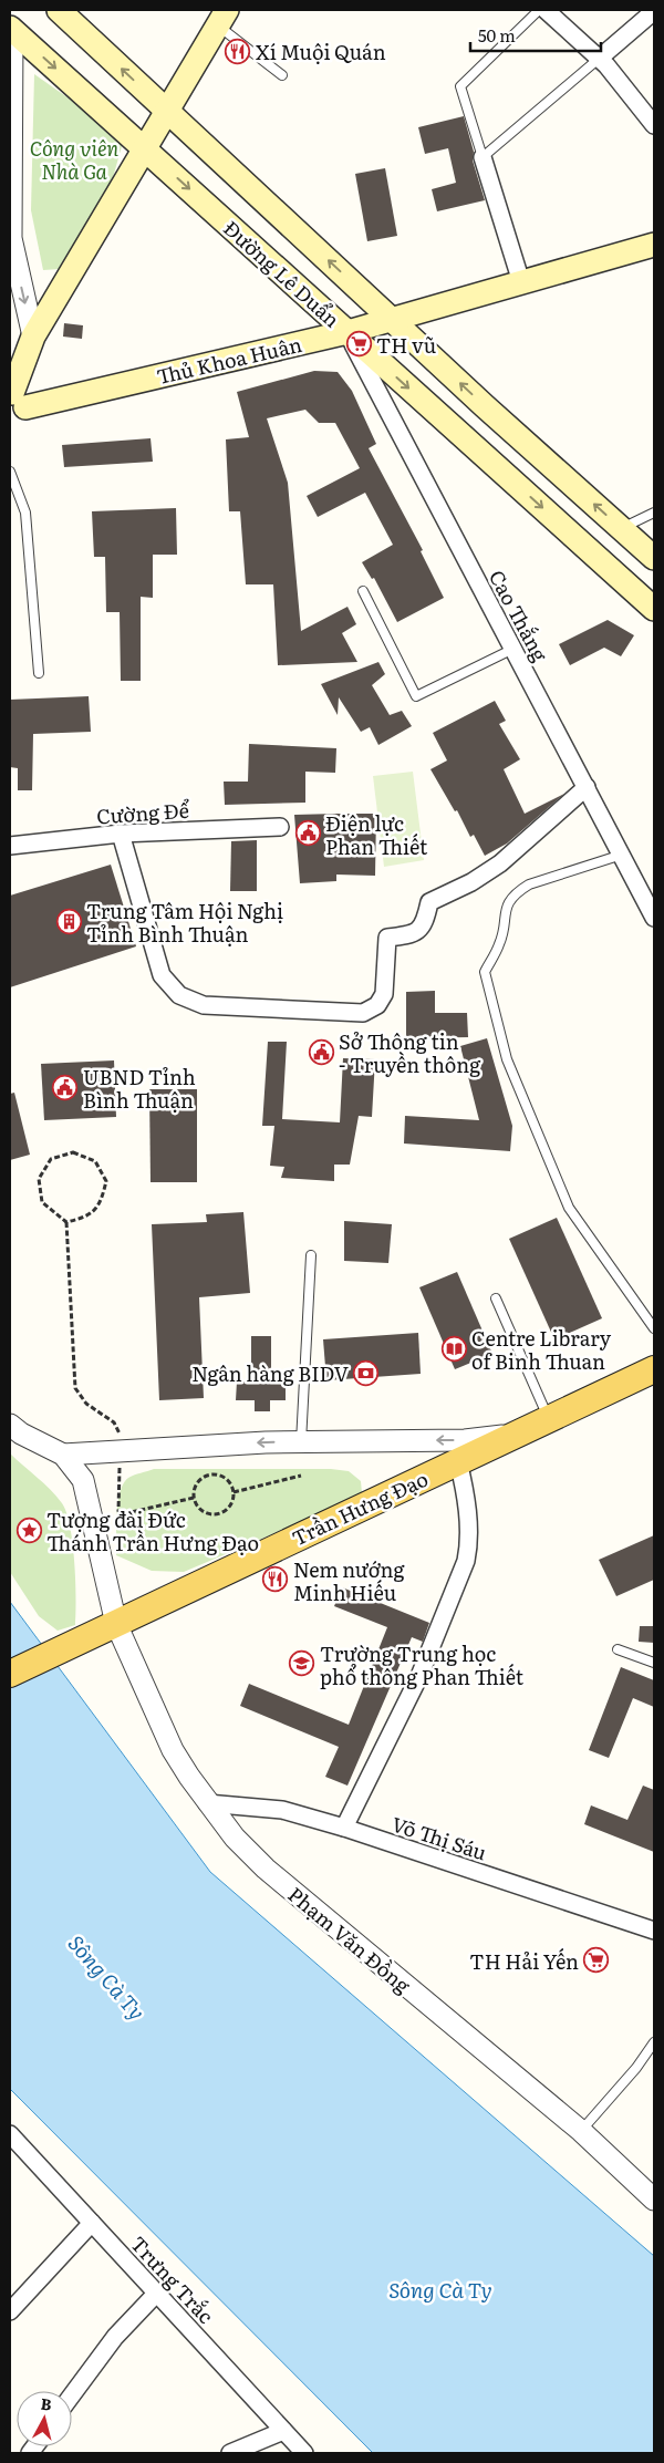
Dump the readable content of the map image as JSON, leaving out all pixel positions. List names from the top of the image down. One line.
{"streets":{"main road":["Đường Lê Duẩn","Thủ Khoa Huân","Trần Hưng Đạo"],"street":["Cao Thắng","Cường Để","Võ Thị Sáu","Phạm Văn Đồng","Trưng Trắc"]},"crossings":[["Đường Lê Duẩn","Thủ Khoa Huân"],["Đường Lê Duẩn","Cao Thắng"],["Thủ Khoa Huân","Cao Thắng"],["Trần Hưng Đạo","Phạm Văn Đồng"],["Võ Thị Sáu","Phạm Văn Đồng"]],"water":["Sông Cà Ty"],"parks":["Công viên Nhà Ga"],"places":{"restaurant":["Xí Muội Quán","Nem nướng Minh Hiếu"],"supermarket":["TH vũ","TH Hải Yến"],"public building":["Điện lực Phan Thiết","Sở Thông tin - Truyền thông","UBND Tỉnh Bình Thuận"],"building":["Trung Tâm Hội Nghị Tỉnh Bình Thuận"],"library":["Centre Library of Binh Thuan"],"bank":["Ngân hàng BIDV"],"place":["Tượng đài Đức Thánh Trần Hưng Đạo"],"school or university":["Trường Trung học phổ thông Phan Thiết"]},"scale_bar":"50 m","north":"top"}
